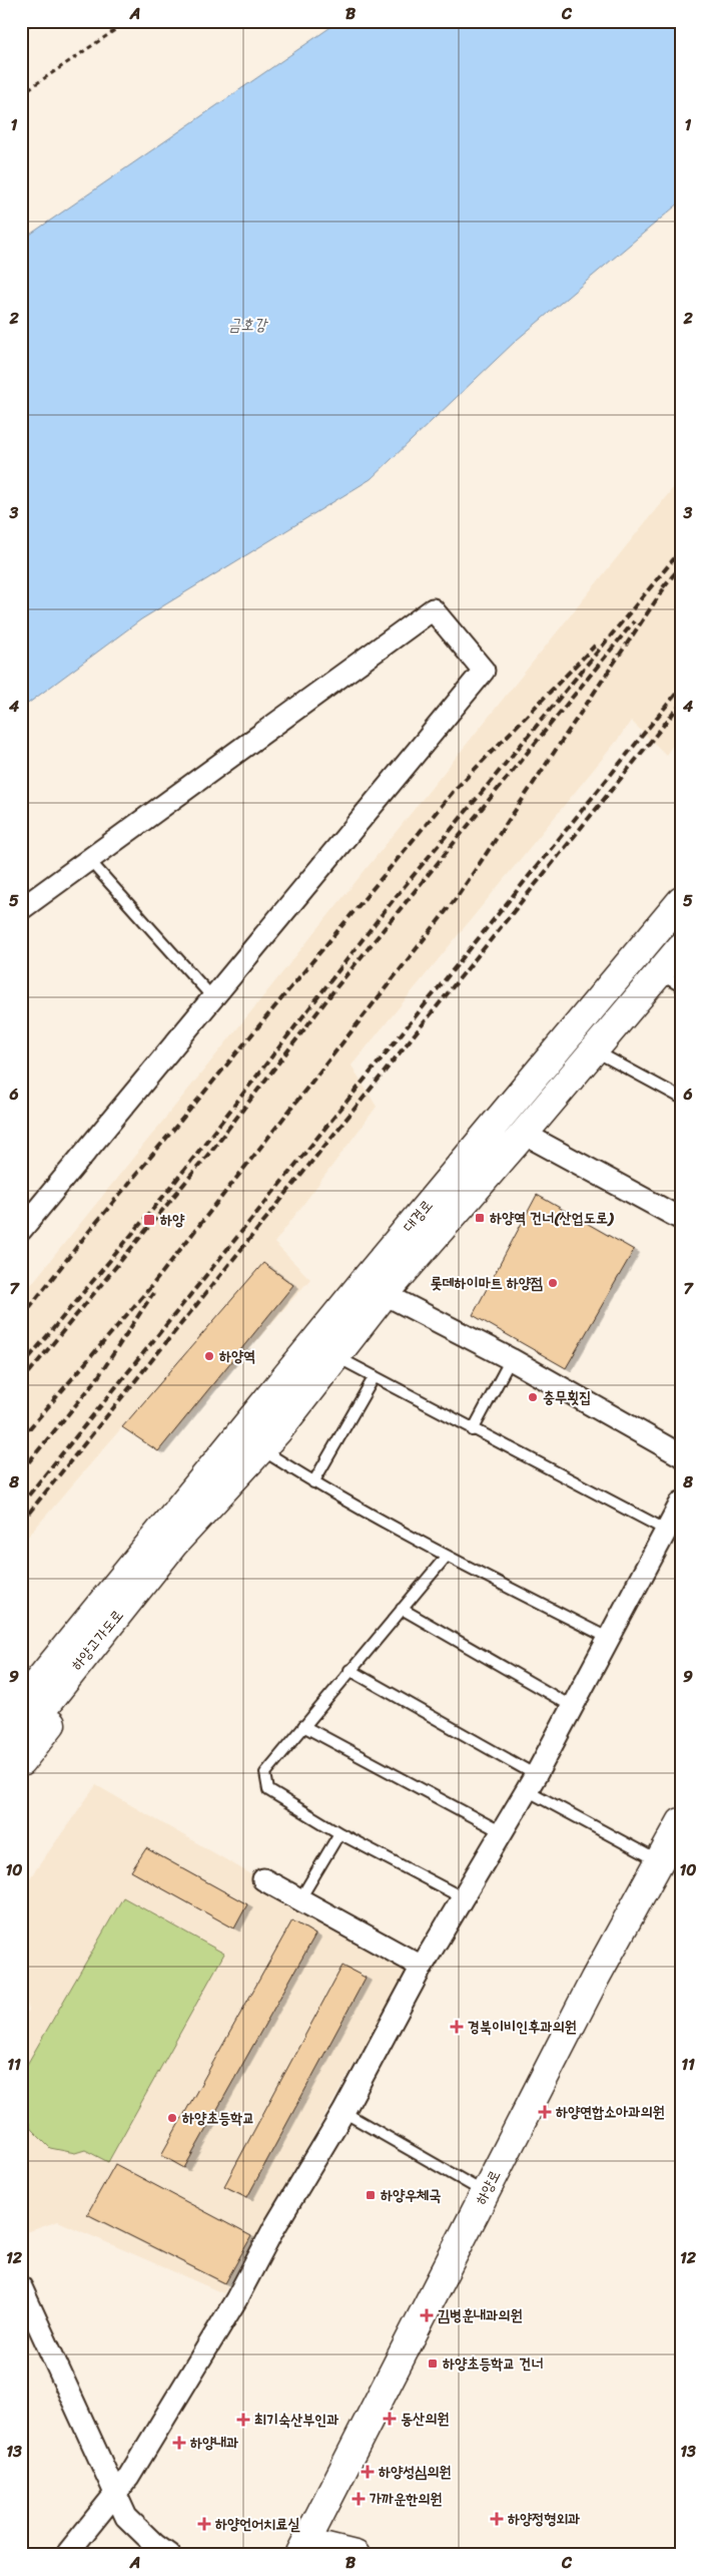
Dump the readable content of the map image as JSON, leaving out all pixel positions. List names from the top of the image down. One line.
{"streets":{"main road":["대경로","하양고가도로","하양로"]},"crossings":[["대경로","하양고가도로"]],"water":["금호강"],"places":{"transit":["하양역 건너(산업도로)","하양","하양우체국","하양초등학교 건너"],"other":["롯데하이마트 하양점","하양역","충무횟집","하양초등학교"],"health":["경북이비인후과의원","하양연합소아과의원","김병훈내과의원","동산의원","최기숙산부인과","하양내과","하양성심의원","가까운한의원","하양정형외과","하양언어치료실"]},"grid":{"columns":["A","B","C"],"rows":["1","2","3","4","5","6","7","8","9","10","11","12","13"]}}
